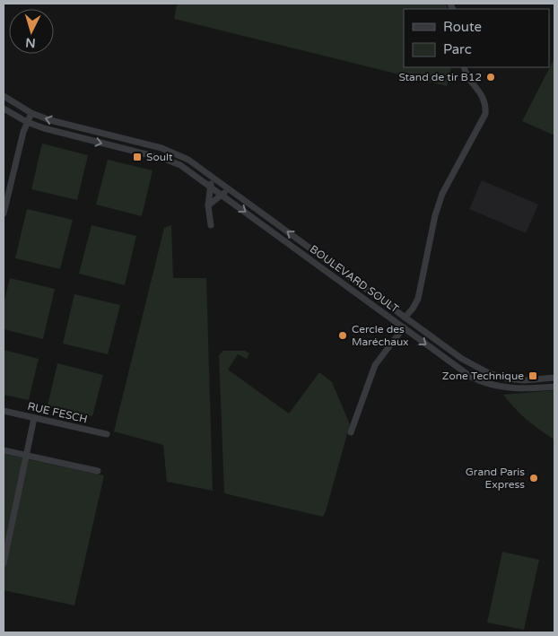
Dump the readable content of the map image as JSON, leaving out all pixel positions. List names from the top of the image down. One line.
{"streets":{"street":["BOULEVARD SOULT","RUE FESCH"]},"places":{"other":["Stand de tir B12","Cercle des Maréchaux","Grand Paris Express"],"transit":["Soult","Zone Technique"]},"legend":["Route","Parc"],"north":"bottom"}
